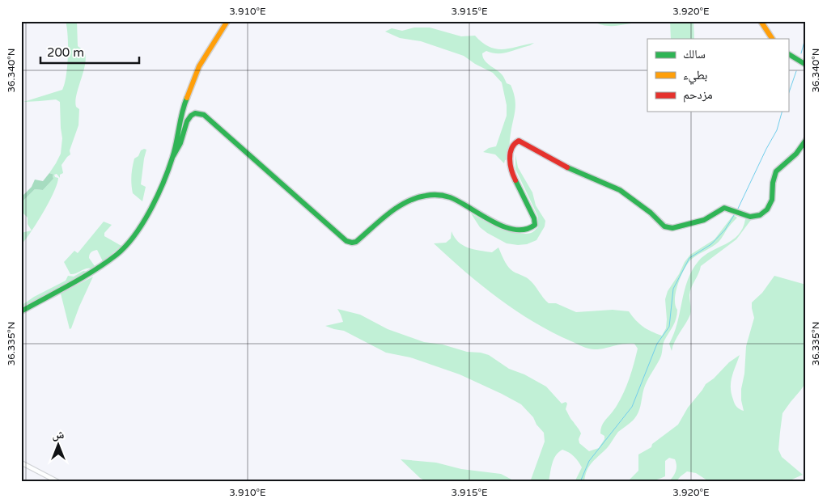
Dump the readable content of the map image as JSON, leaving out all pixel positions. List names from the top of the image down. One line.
{"legend":["سالك","بطيء","مزدحم"],"scale_bar":"200 m","north":"top","coordinates":["3.910°E","3.915°E","3.920°E","36.340°N","36.335°N"]}
